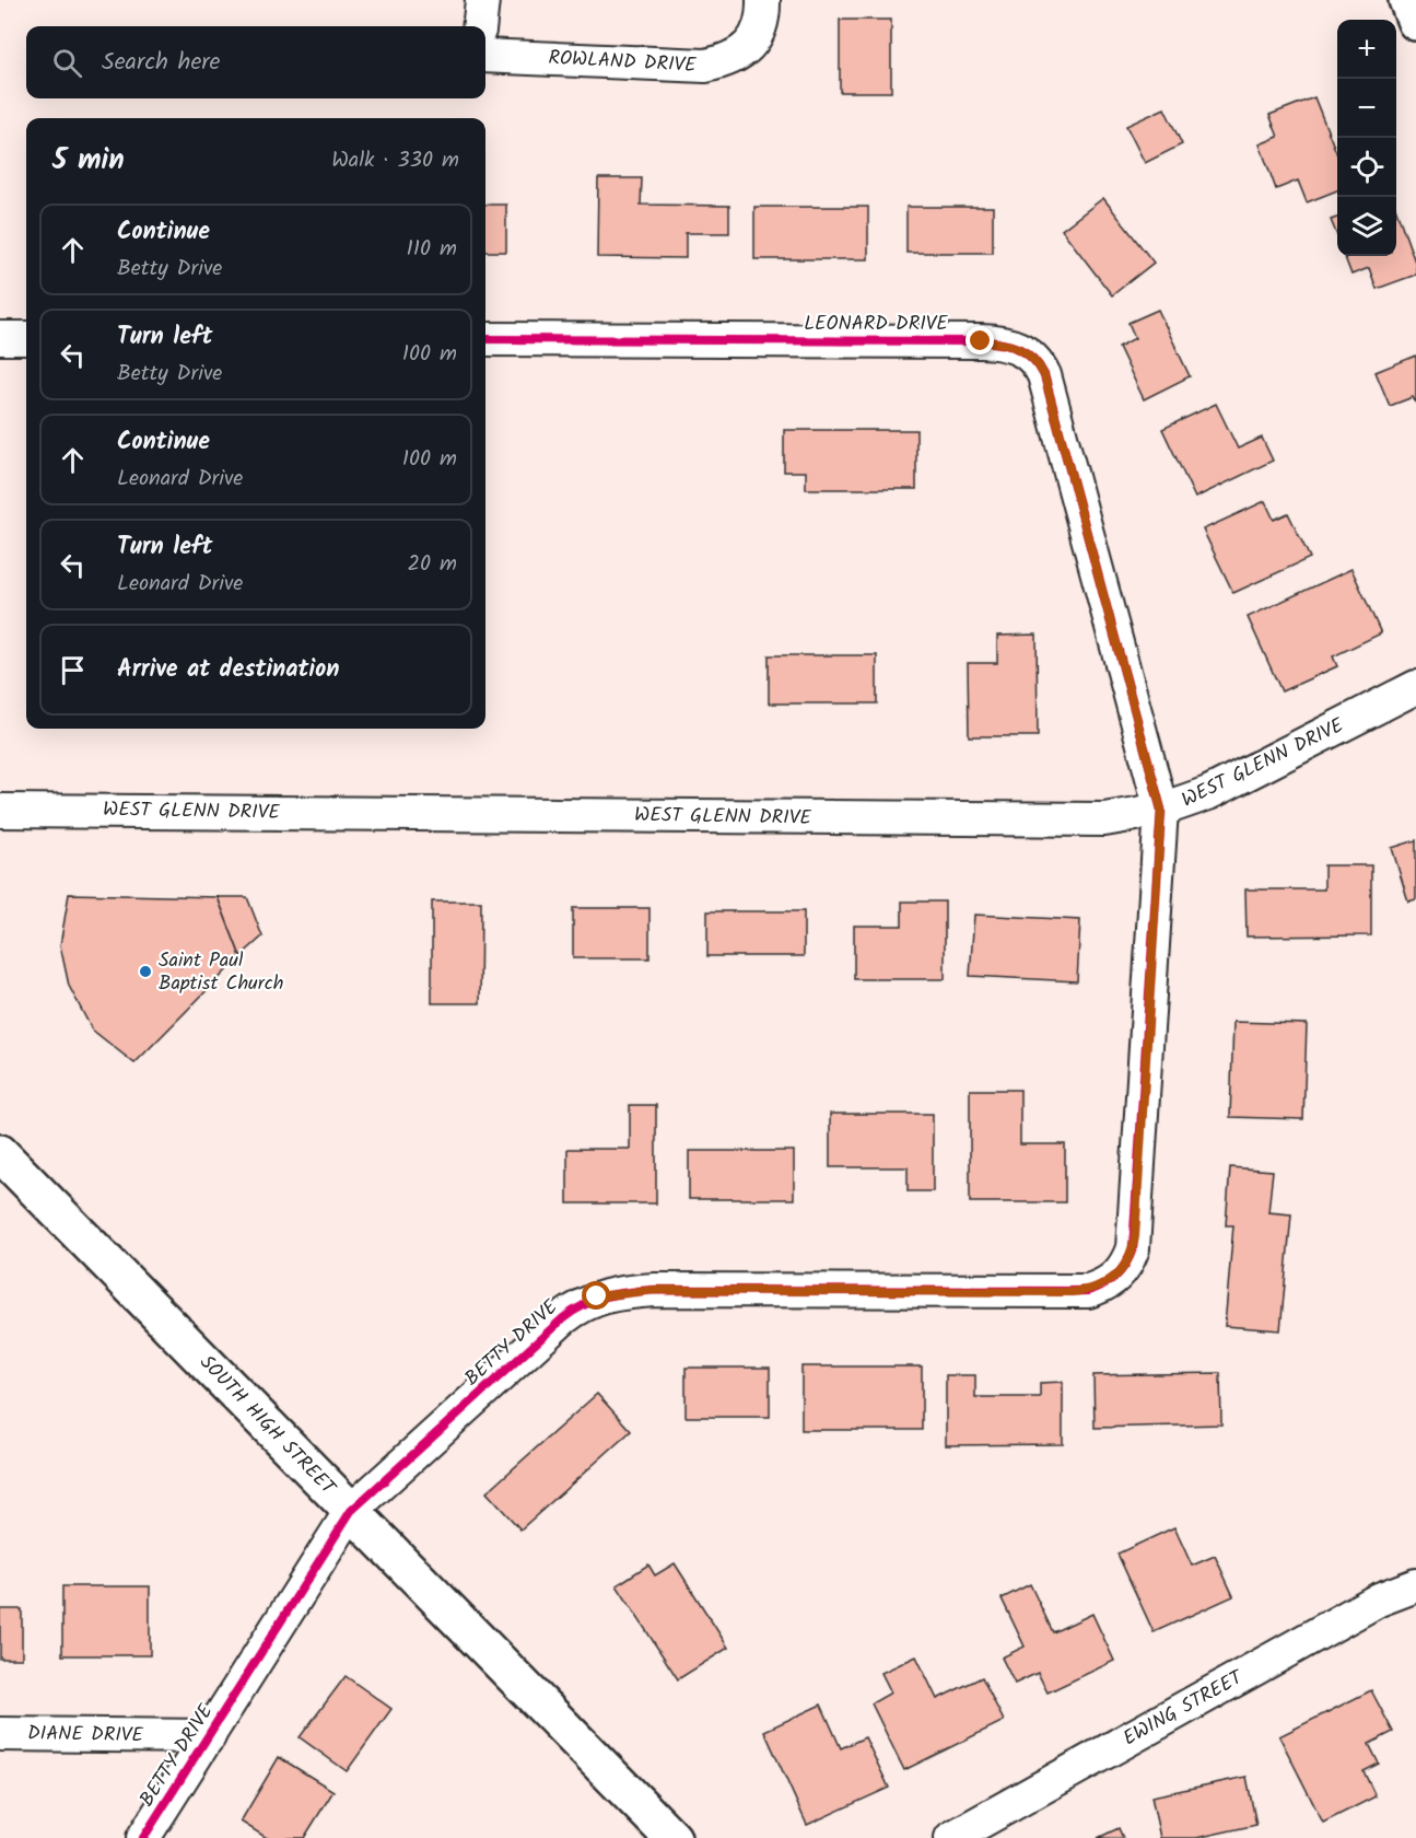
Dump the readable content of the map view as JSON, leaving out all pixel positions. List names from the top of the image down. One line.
{"streets":{"main road":["SOUTH HIGH STREET"],"street":["ROWLAND DRIVE","LEONARD DRIVE","WEST GLENN DRIVE","BETTY DRIVE","EWING STREET","DIANE DRIVE"]},"crossings":[["LEONARD DRIVE","WEST GLENN DRIVE"],["LEONARD DRIVE","BETTY DRIVE"],["WEST GLENN DRIVE","BETTY DRIVE"],["BETTY DRIVE","SOUTH HIGH STREET"],["BETTY DRIVE","DIANE DRIVE"]],"places":["Saint Paul Baptist Church"],"page":{"map_buttons":["+","−"],"search":"Search here","heading":["5 min","Walk · 330 m"],"list":[["Continue","Betty Drive","110 m"],["Turn left","Betty Drive","100 m"],["Continue","Leonard Drive","100 m"],["Turn left","Leonard Drive","20 m"],"Arrive at destination"]}}
